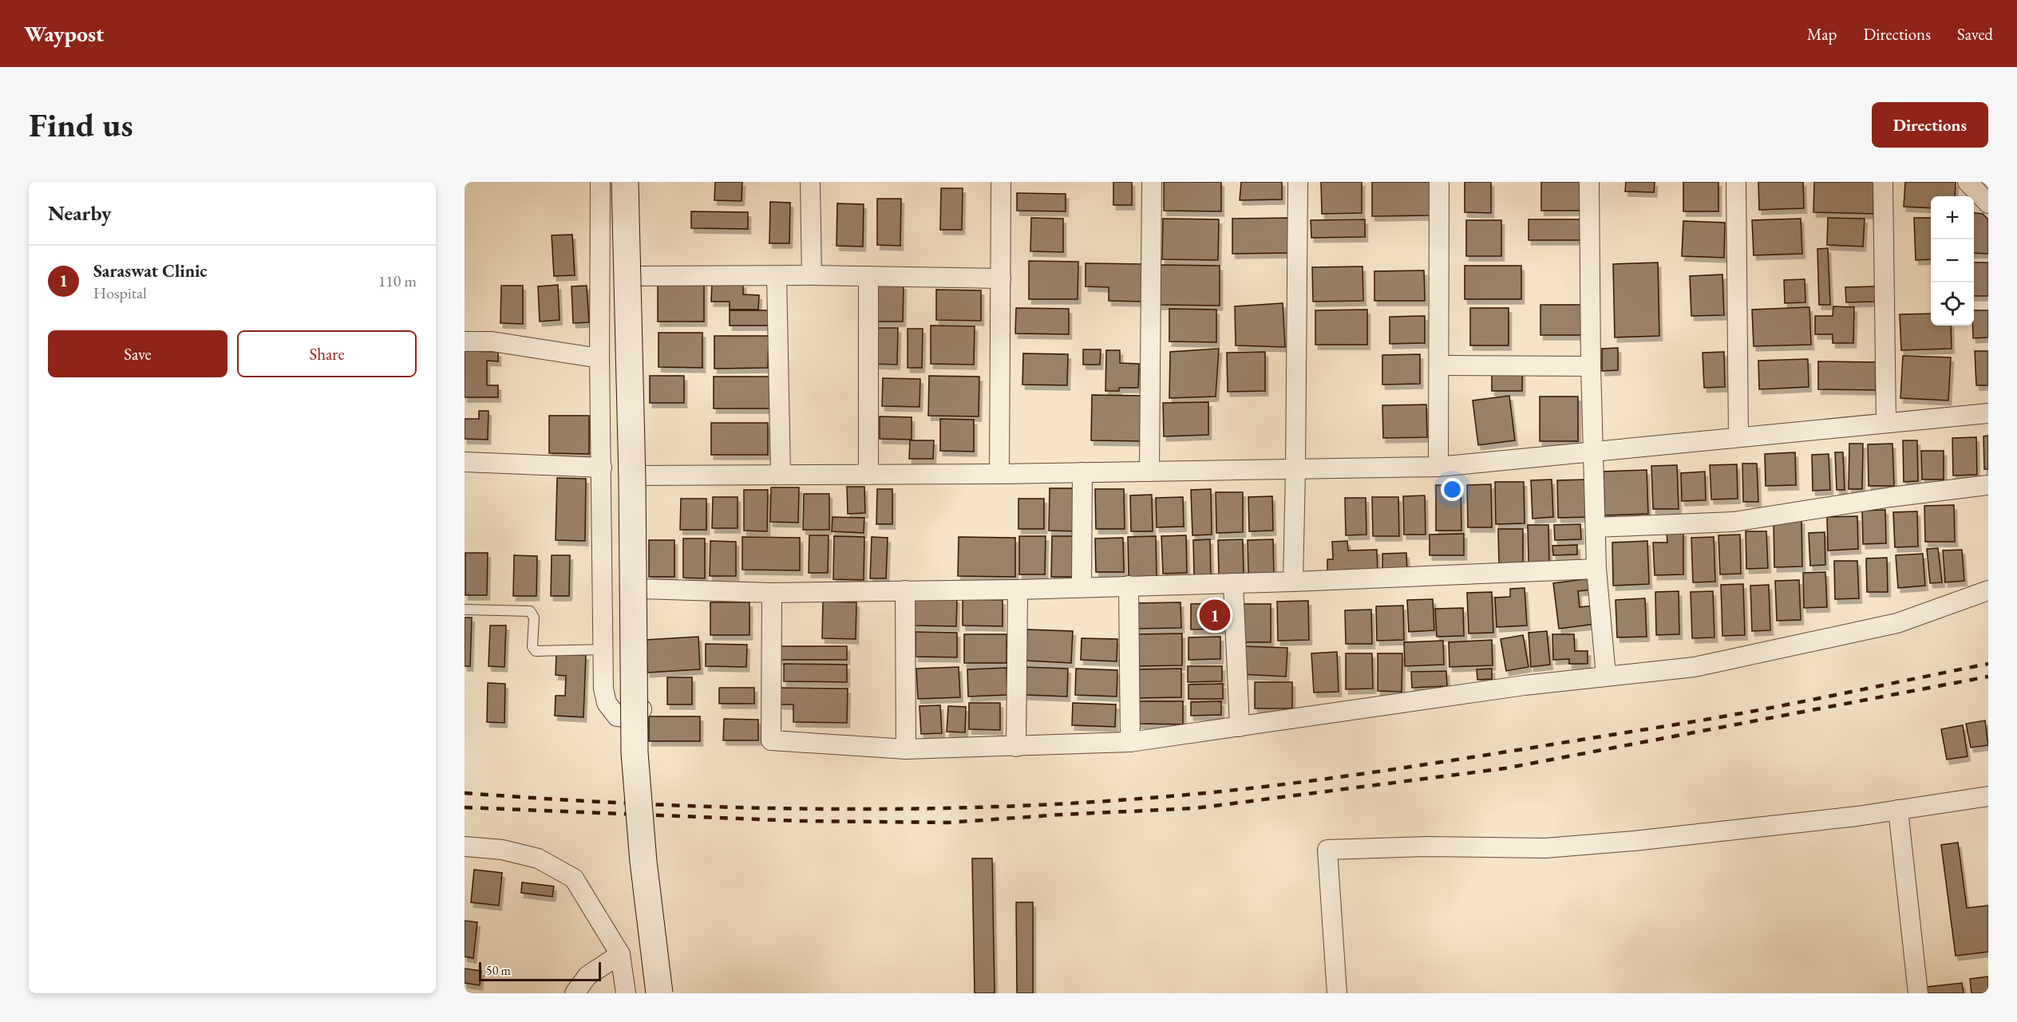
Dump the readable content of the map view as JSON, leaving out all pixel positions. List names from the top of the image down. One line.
{"scale_bar":"50 m","page":{"header":"Waypost","nav":["Map","Directions","Saved"],"buttons":["Directions",["Save","Share"]],"title":"Find us","heading":"Nearby","map_buttons":["+","−"],"list":[{"mark":"1","name":"Saraswat Clinic","note":"Hospital","value":"110 m"}],"pins":"1","scale":"50 m"}}
